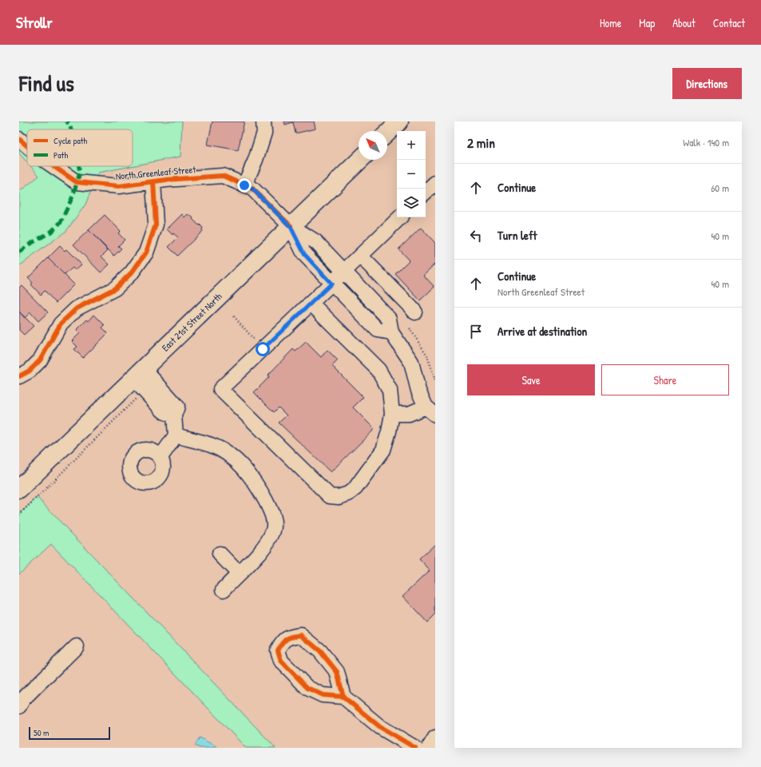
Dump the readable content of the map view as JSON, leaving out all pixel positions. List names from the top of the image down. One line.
{"streets":{"main road":["East 21st Street North"],"street":["North Greenleaf Street"]},"crossings":[["North Greenleaf Street","East 21st Street North"]],"legend":["Cycle path","Path"],"scale_bar":"50 m","north":"top left","page":{"header":"Strollr","nav":["Home","Map","About","Contact"],"title":"Find us","buttons":["Directions",["Save","Share"]],"heading":["2 min","Walk · 140 m"],"map_buttons":["+","−"],"list":[["Continue","60 m"],["Turn left","40 m"],["Continue","North Greenleaf Street","40 m"],"Arrive at destination"],"scale":"50 m"}}
